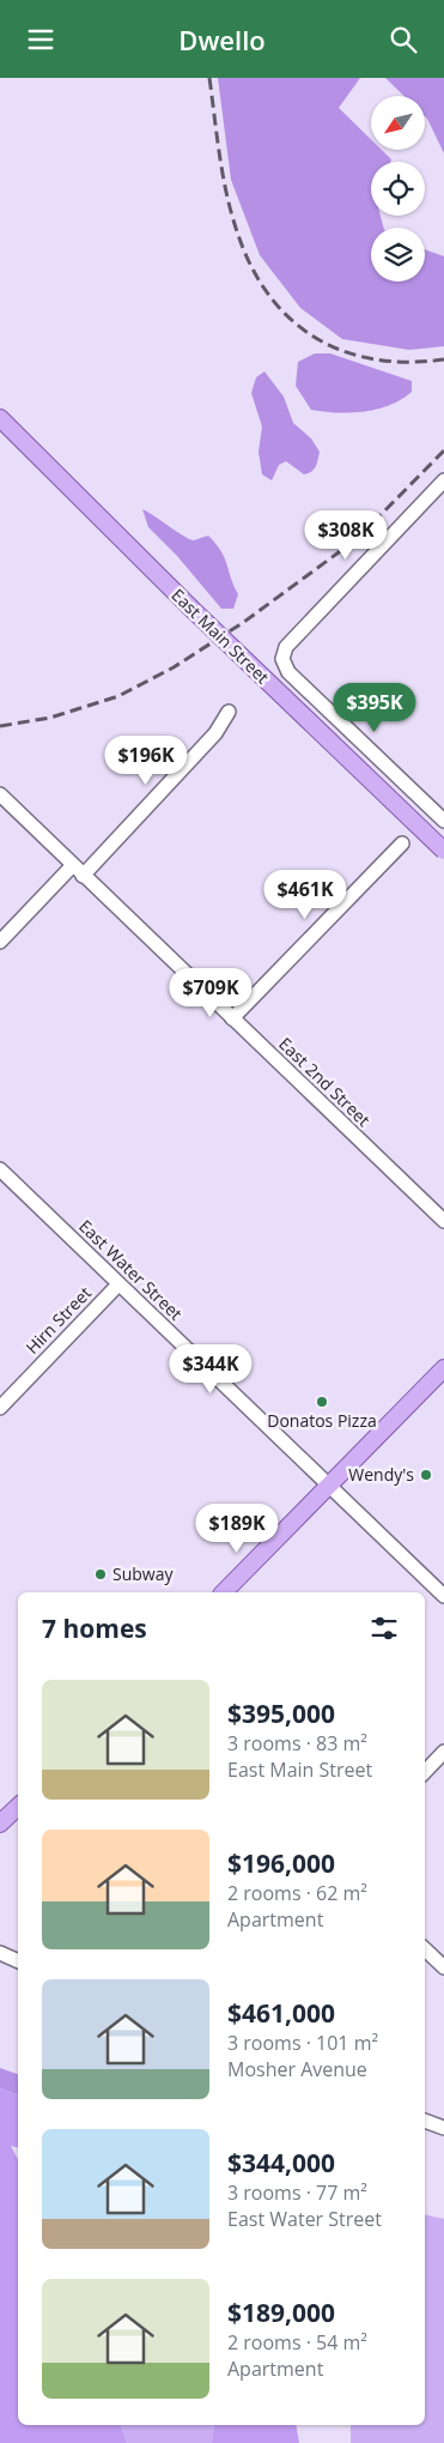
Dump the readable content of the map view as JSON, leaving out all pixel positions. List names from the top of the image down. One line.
{"streets":{"main road":["East Main Street"],"street":["East 2nd Street","East Water Street","Hirn Street"]},"crossings":[["East Water Street","Hirn Street"]],"places":["Donatos Pizza","Wendy's","Subway"],"north":"bottom left","page":{"header":"Dwello","price":["$308K","$395K","$196K","$461K","$709K","$344K","$189K"],"heading":"7 homes","list":[{"name":"$395,000","note":"3 rooms · 83 m² · East Main Street"},{"name":"$196,000","note":"2 rooms · 62 m² · Apartment"},{"name":"$461,000","note":"3 rooms · 101 m² · Mosher Avenue"},{"name":"$344,000","note":"3 rooms · 77 m² · East Water Street"},{"name":"$189,000","note":"2 rooms · 54 m² · Apartment"}]}}
